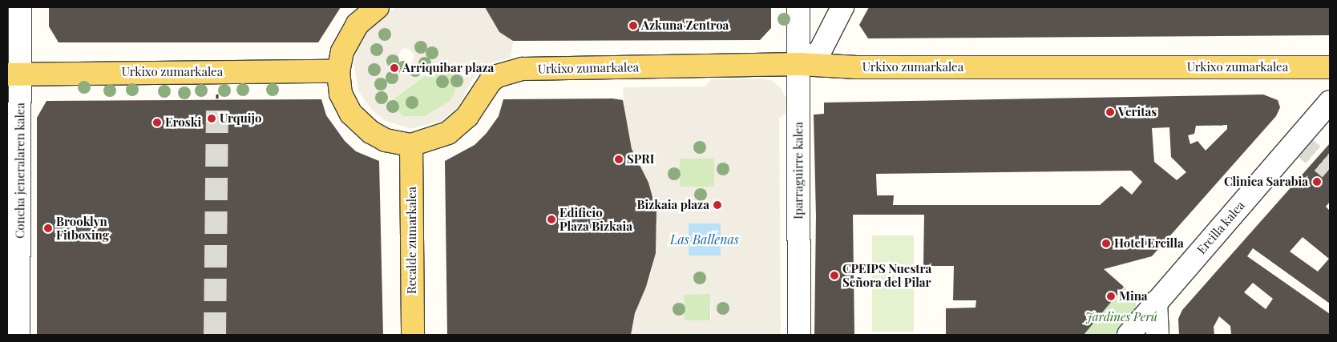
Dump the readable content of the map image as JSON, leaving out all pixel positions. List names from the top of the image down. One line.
{"streets":{"main road":["Urkixo zumarkalea","Recalde zumarkalea"],"street":["Concha jeneralaren kalea","Iparraguirre kalea","Ercilla kalea"]},"crossings":[["Urkixo zumarkalea","Concha jeneralaren kalea"],["Urkixo zumarkalea","Iparraguirre kalea"],["Urkixo zumarkalea","Recalde zumarkalea"]],"water":["Las Ballenas"],"parks":["Jardines Perú"],"places":["Azkuna Zentroa","Arriquibar plaza","Veritas","Urquijo","Eroski","SPRI","Clinica Sarabia","Bizkaia plaza","Edificio Plaza Bizkaia","Brooklyn Fitboxing","Hotel Ercilla","CPEIPS Nuestra Señora del Pilar","Mina"]}
